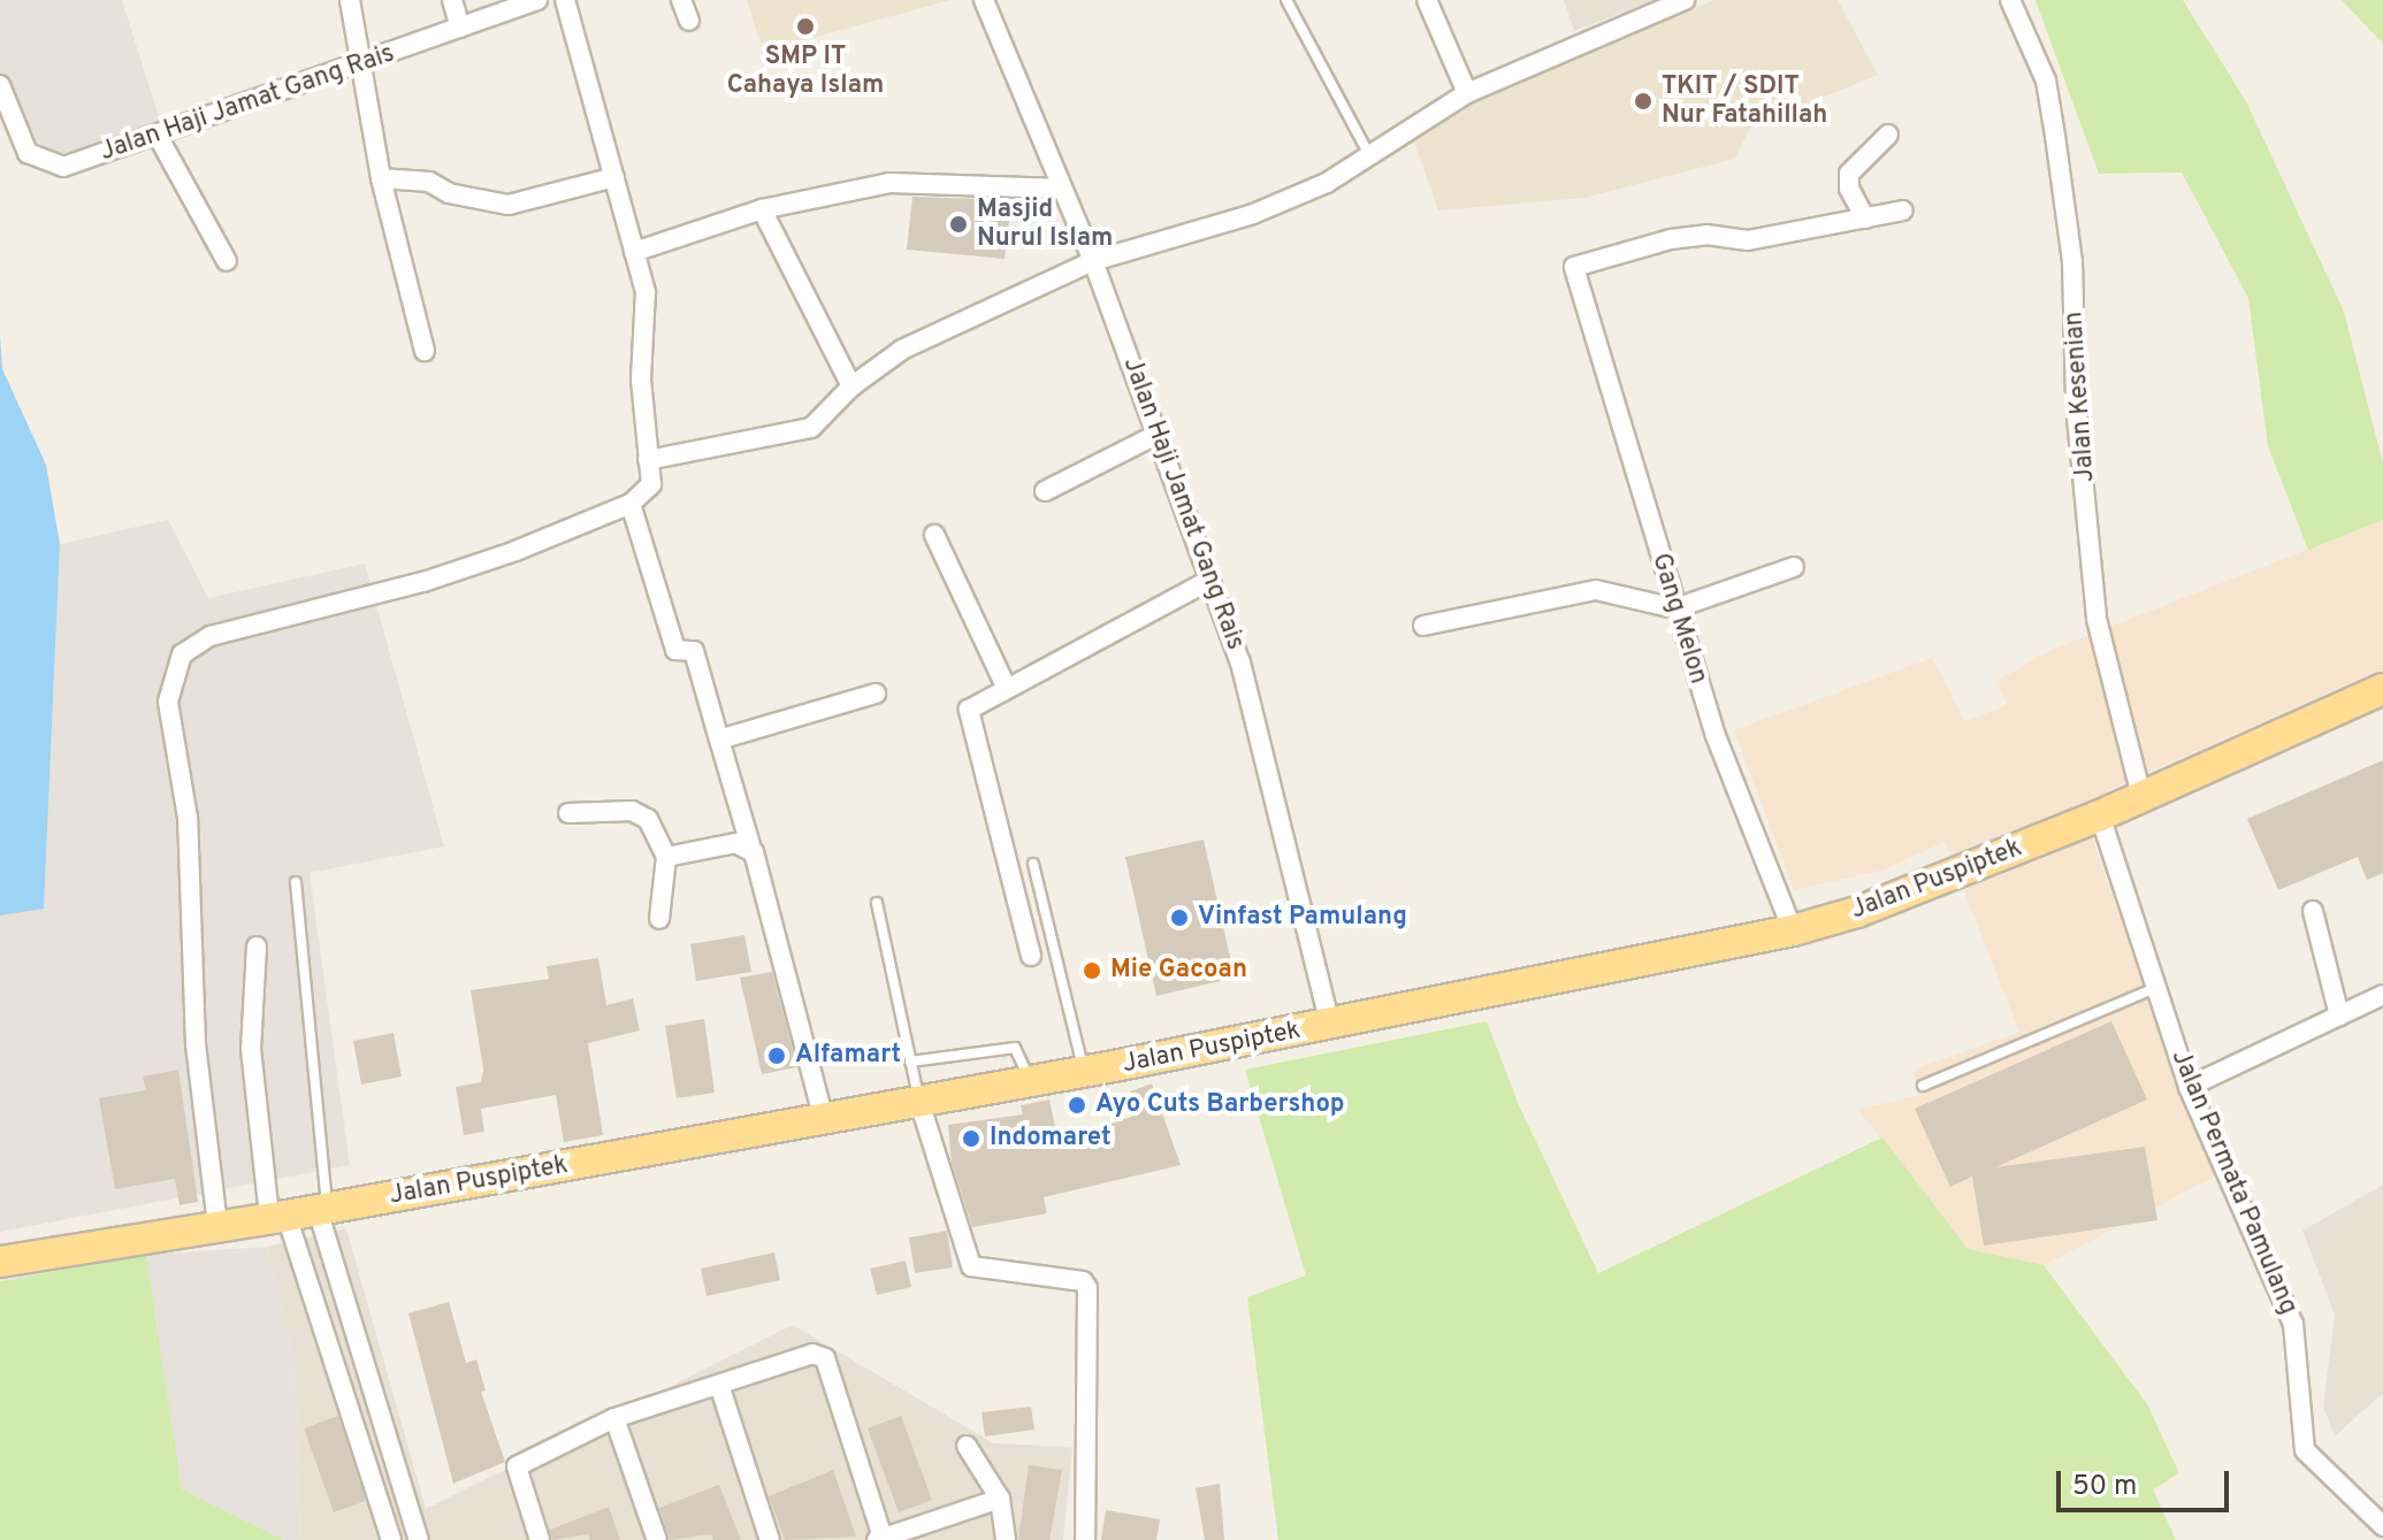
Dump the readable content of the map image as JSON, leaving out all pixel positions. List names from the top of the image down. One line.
{"streets":{"main road":["Jalan Puspiptek"],"street":["Jalan Haji Jamat Gang Rais","Jalan Kesenian","Gang Melon","Jalan Permata Pamulang"]},"crossings":[["Jalan Haji Jamat Gang Rais","Jalan Puspiptek"],["Jalan Kesenian","Jalan Puspiptek"],["Gang Melon","Jalan Puspiptek"],["Jalan Puspiptek","Jalan Permata Pamulang"]],"places":["SMP IT Cahaya Islam","TKIT / SDIT Nur Fatahillah","Masjid Nurul Islam","Vinfast Pamulang","Mie Gacoan","Alfamart","Ayo Cuts Barbershop","Indomaret"],"scale_bar":"50 m"}
